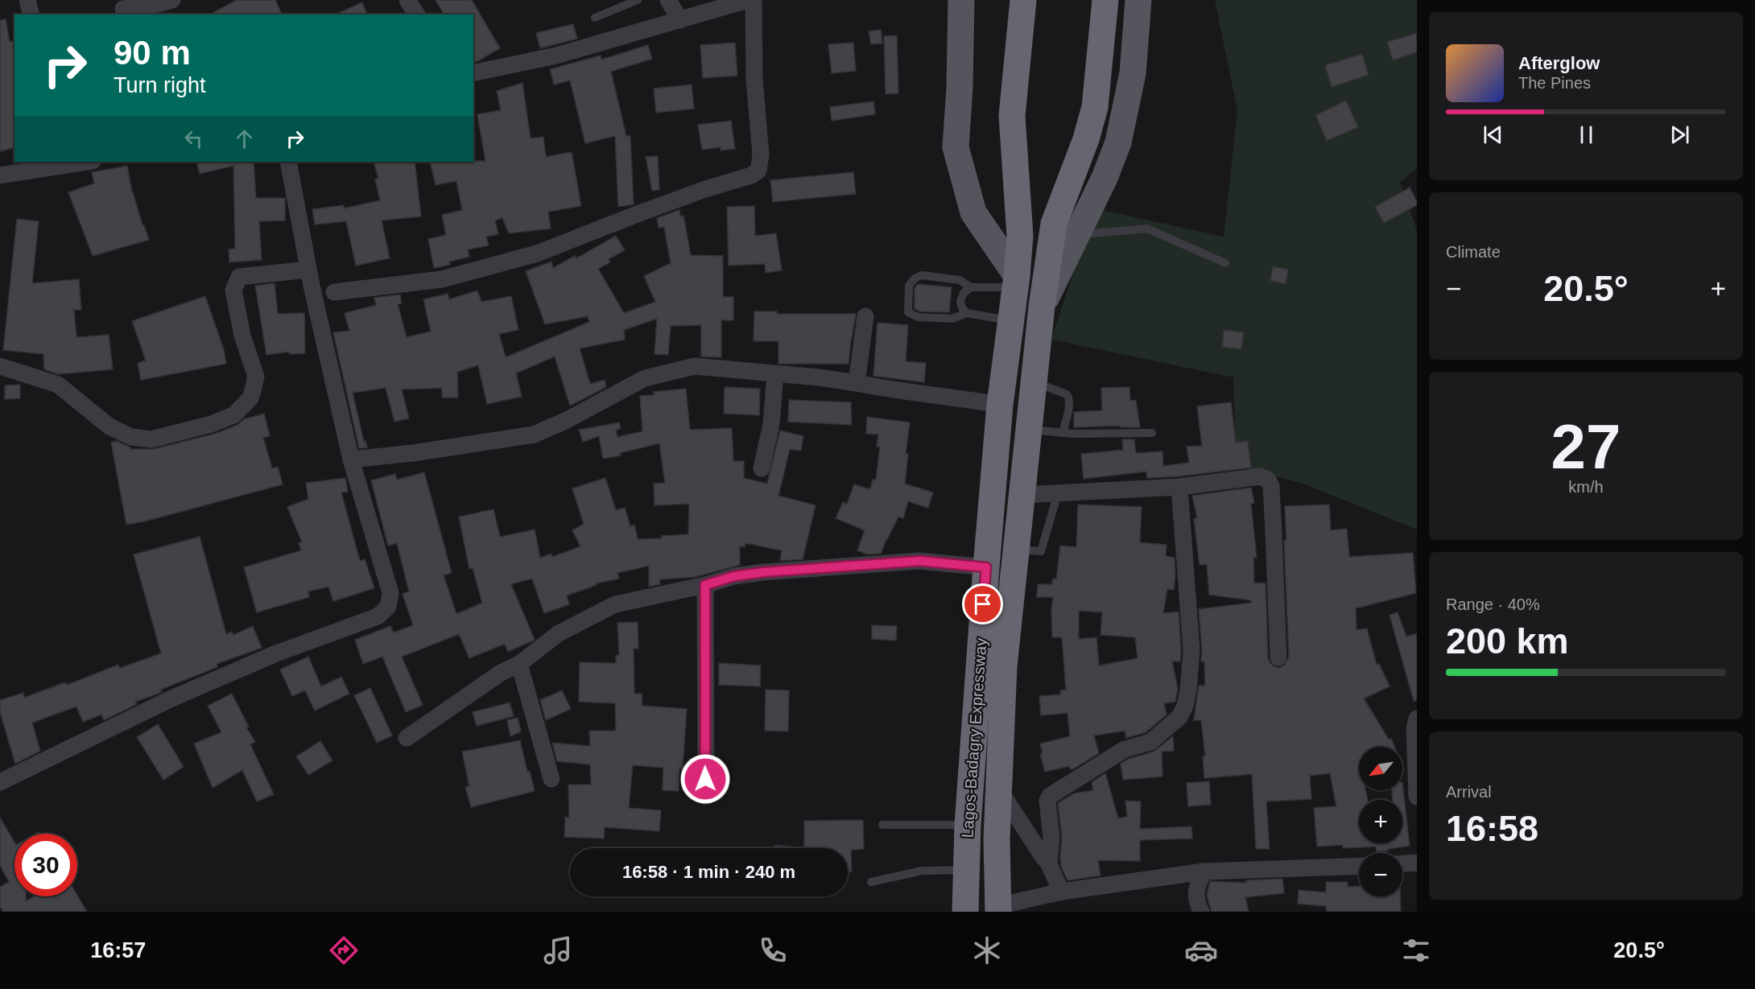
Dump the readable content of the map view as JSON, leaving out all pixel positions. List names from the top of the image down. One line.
{"streets":{"highway":["Lagos-Badagry Expressway"]},"north":"bottom left","page":{"turn":["90 m","Turn right"],"song":["Afterglow","The Pines"],"tile":["Climate",["27","km/h"],["Range · 40%","200 km"],["Arrival","16:58"]],"heat":["−","20.5°","+"],"map_buttons":["+","−"],"limit":"30","trip":"16:58 · 1 min · 240 m","tabs":["16:57","20.5°"]}}
